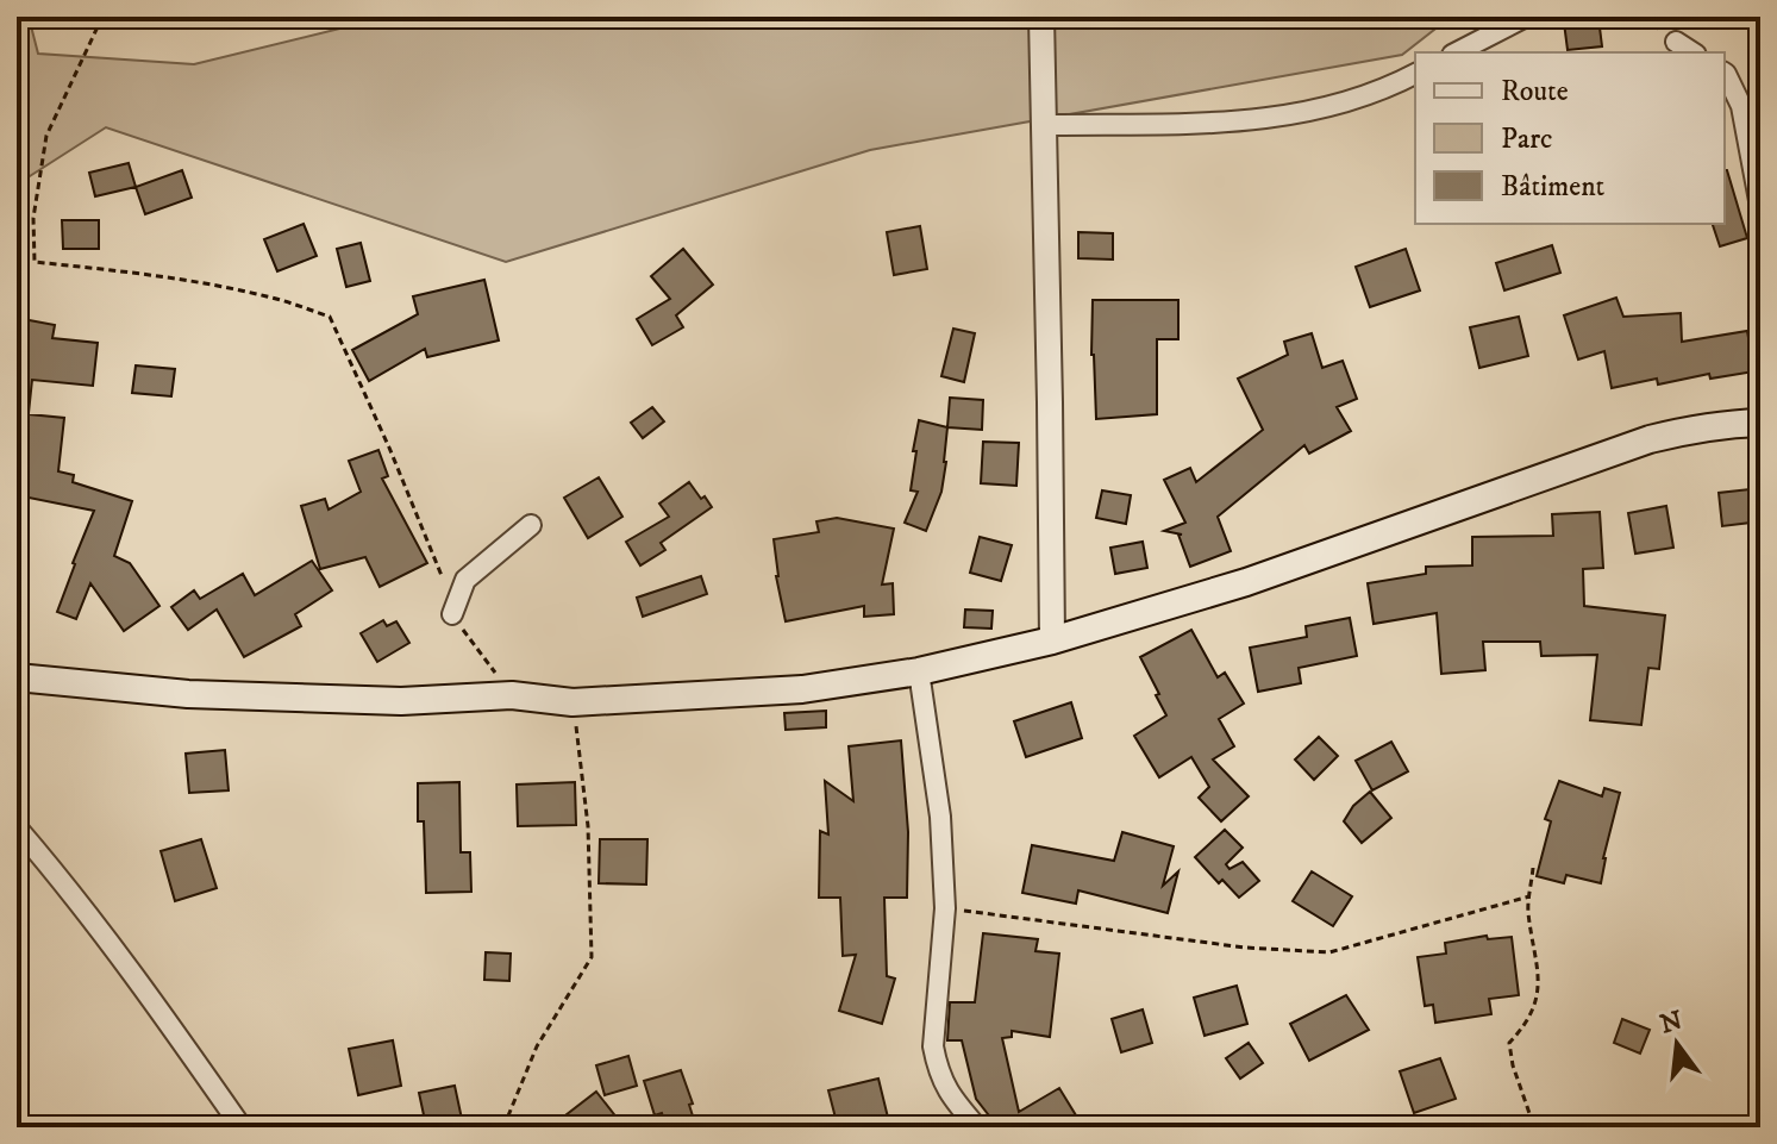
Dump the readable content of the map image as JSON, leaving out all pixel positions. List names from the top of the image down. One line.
{"legend":["Route","Parc","Bâtiment"],"north":"top"}
